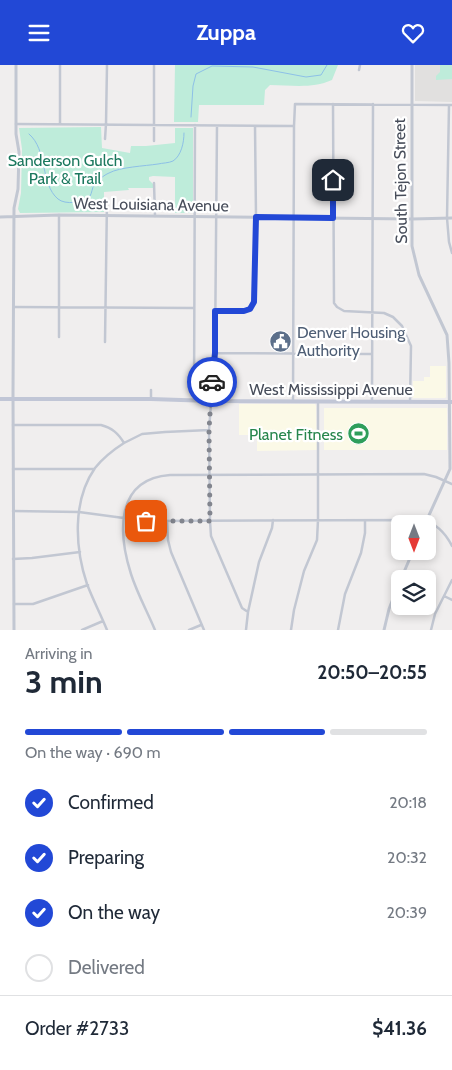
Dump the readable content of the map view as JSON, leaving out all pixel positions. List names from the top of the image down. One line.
{"streets":{"main road":["West Mississippi Avenue"],"street":["South Tejon Street","West Louisiana Avenue"]},"crossings":[["South Tejon Street","West Louisiana Avenue"],["South Tejon Street","West Mississippi Avenue"]],"parks":["Sanderson Gulch Park & Trail"],"places":{"public building":["Denver Housing Authority"],"sports":["Planet Fitness"]},"north":"bottom","page":{"header":"Zuppa","heading":["3 min","Arriving in","20:50–20:55"],"panel":["Order #2733","$41.36"],"bar":"On the way · 690 m","list":[["Confirmed","20:18"],["Preparing","20:32"],["On the way","20:39"],"Delivered"]}}
